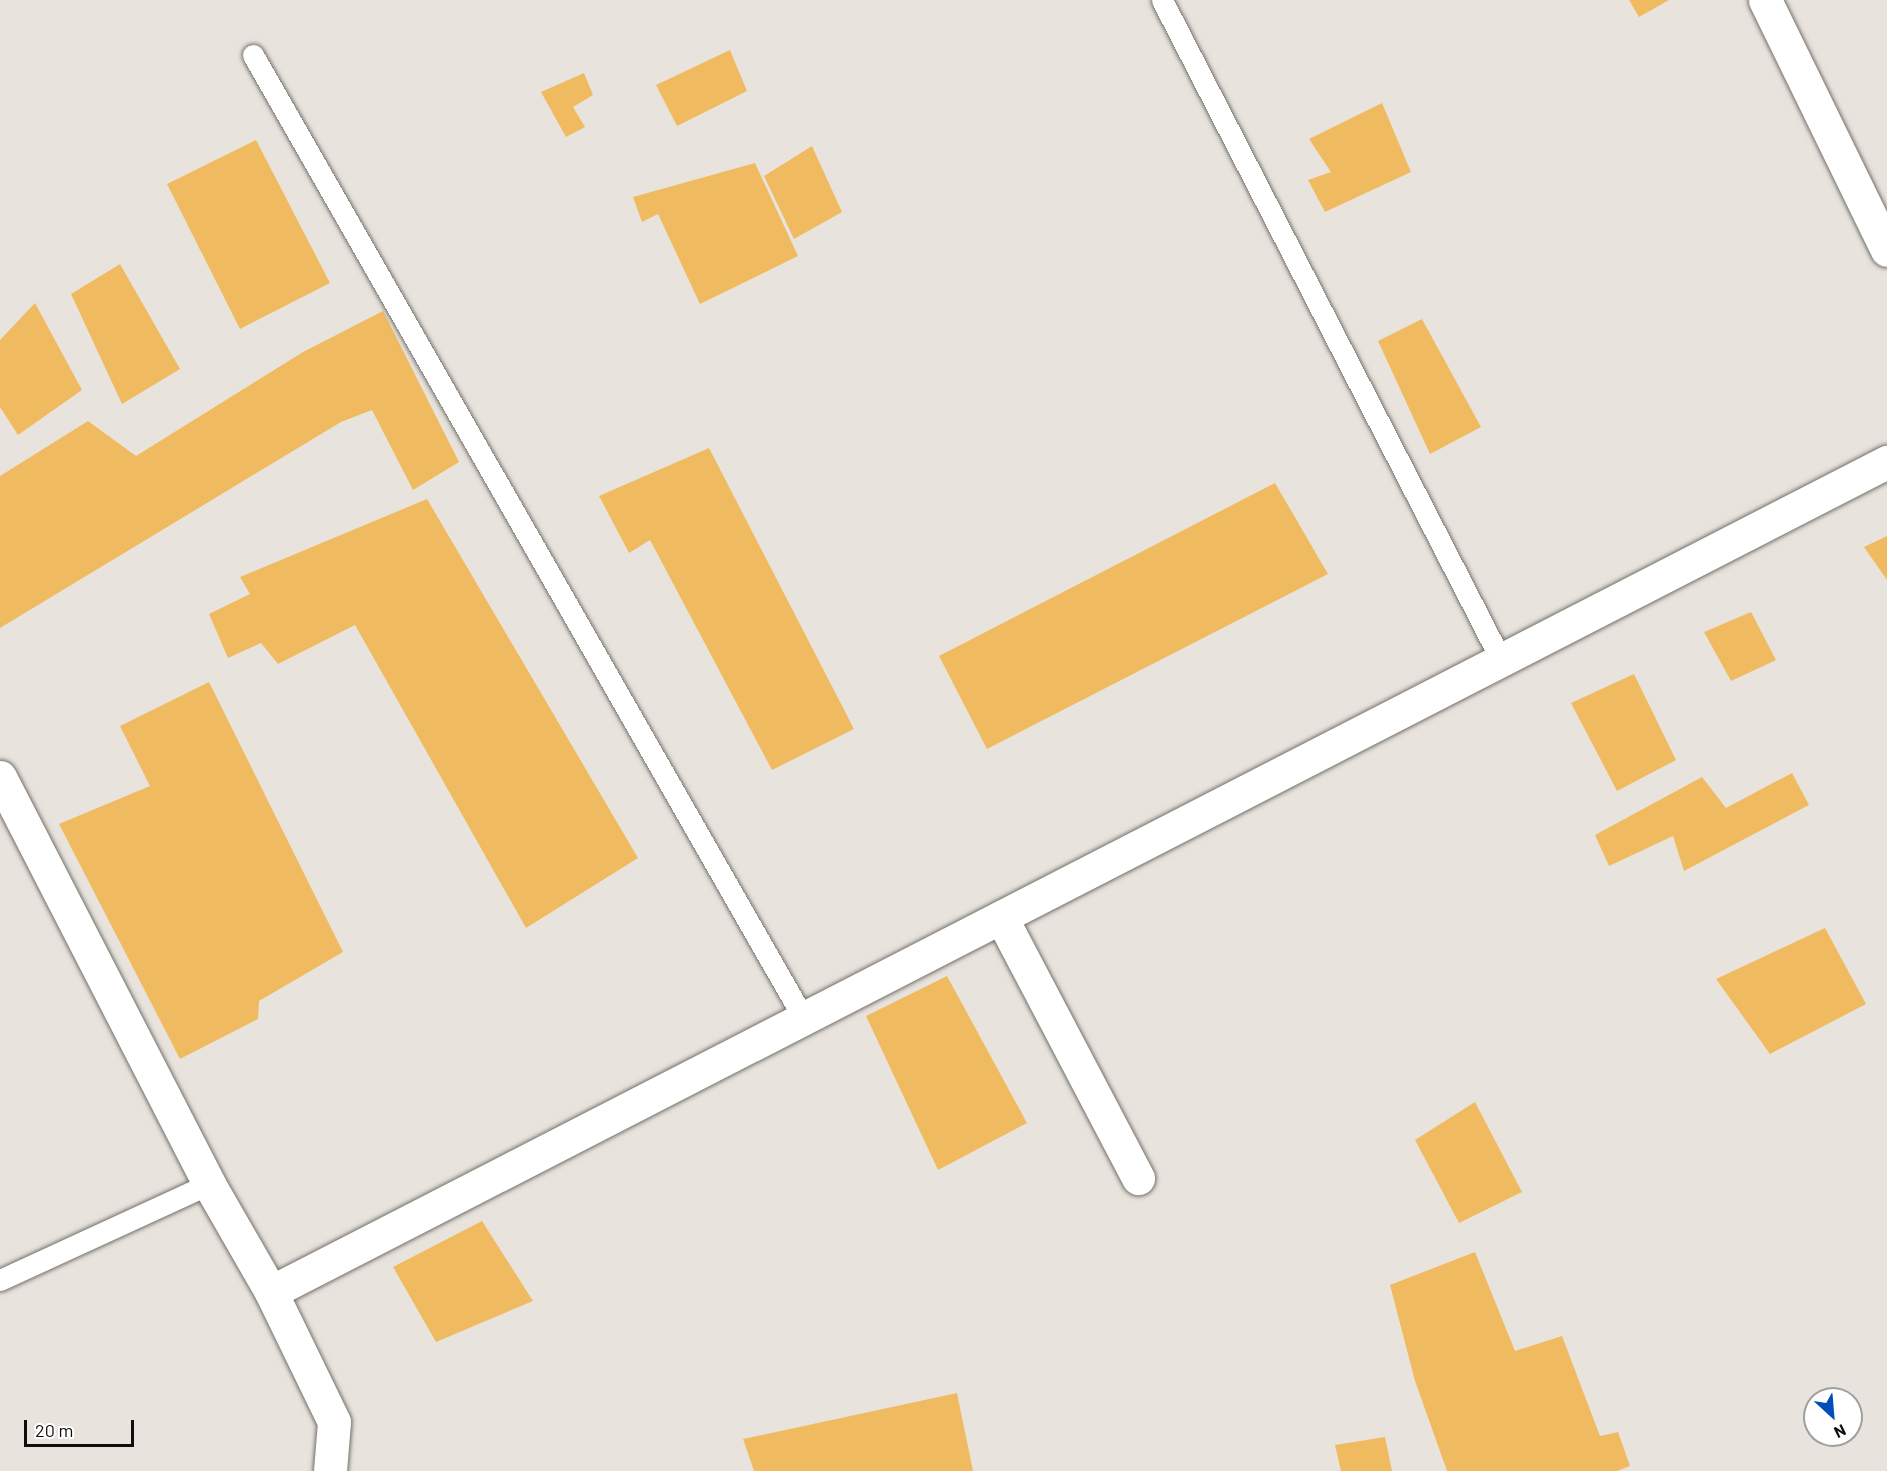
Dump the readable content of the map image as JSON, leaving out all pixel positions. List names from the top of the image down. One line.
{"scale_bar":"20 m","north":"bottom right"}
